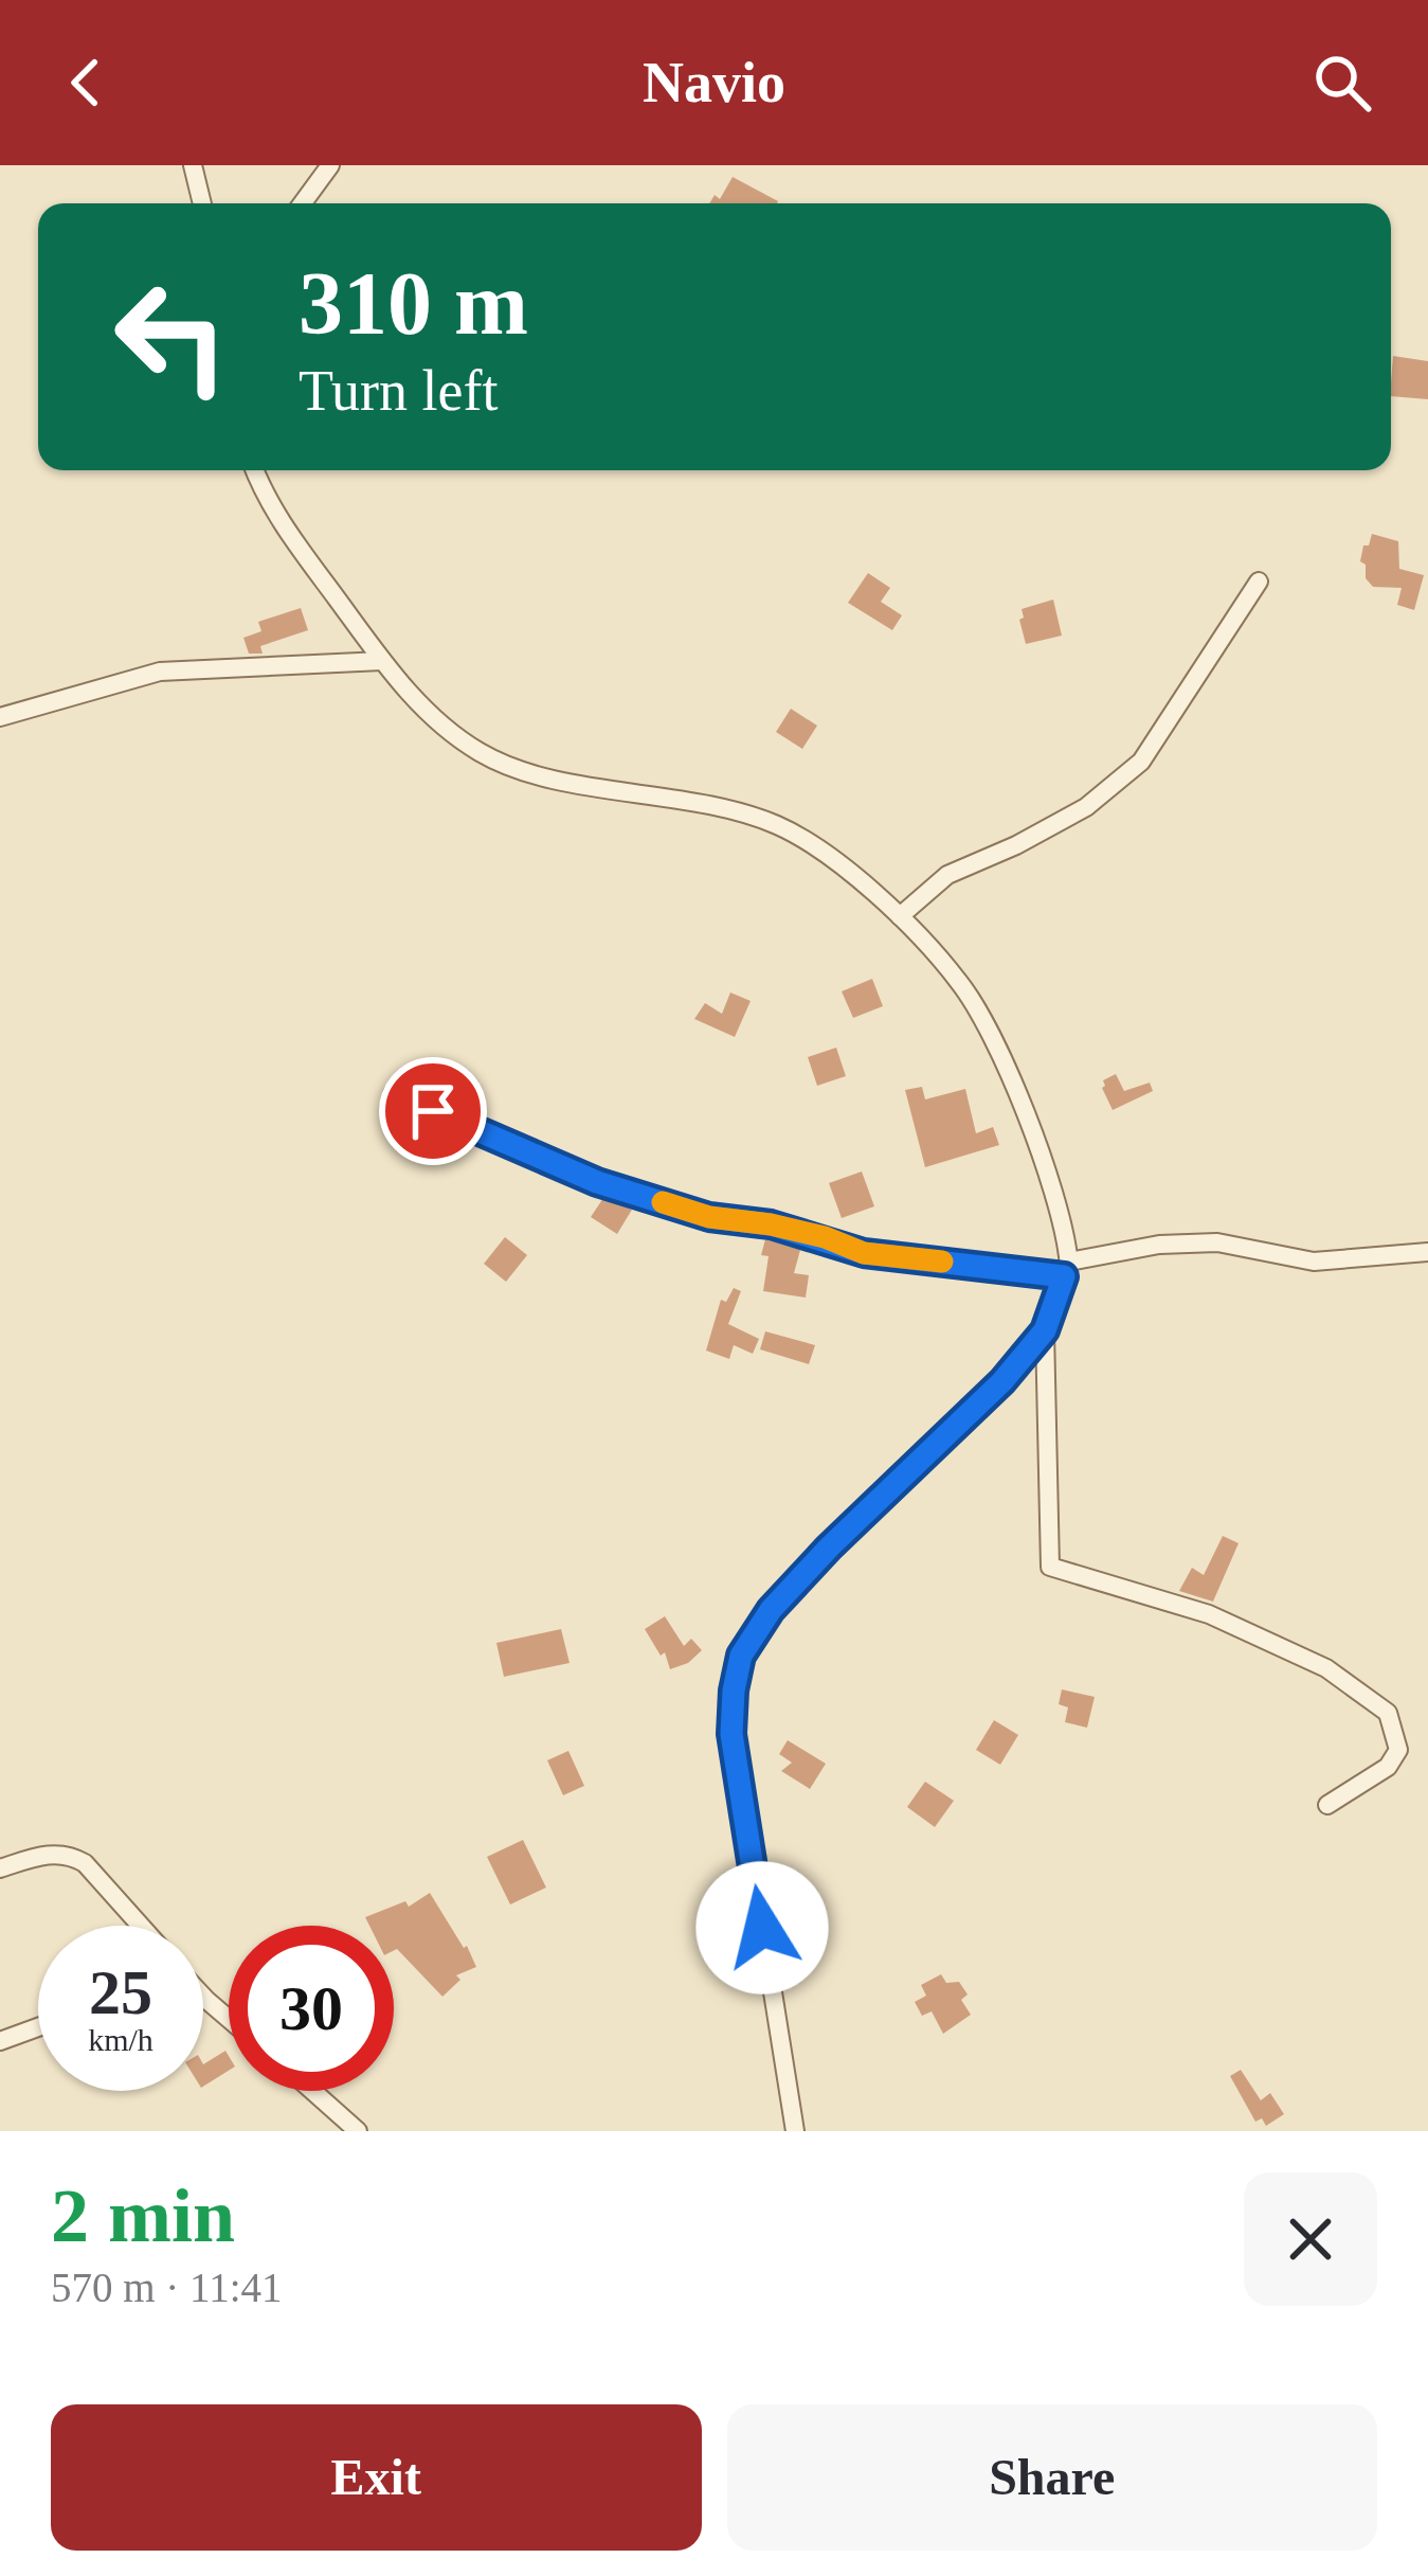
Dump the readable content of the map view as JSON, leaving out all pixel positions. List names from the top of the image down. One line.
{"page":{"header":"Navio","turn":["310 m","Turn left"],"speed":"25 km/h","limit":"30","heading":["2 min","570 m · 11:41"],"buttons":["Exit","Share"]}}
